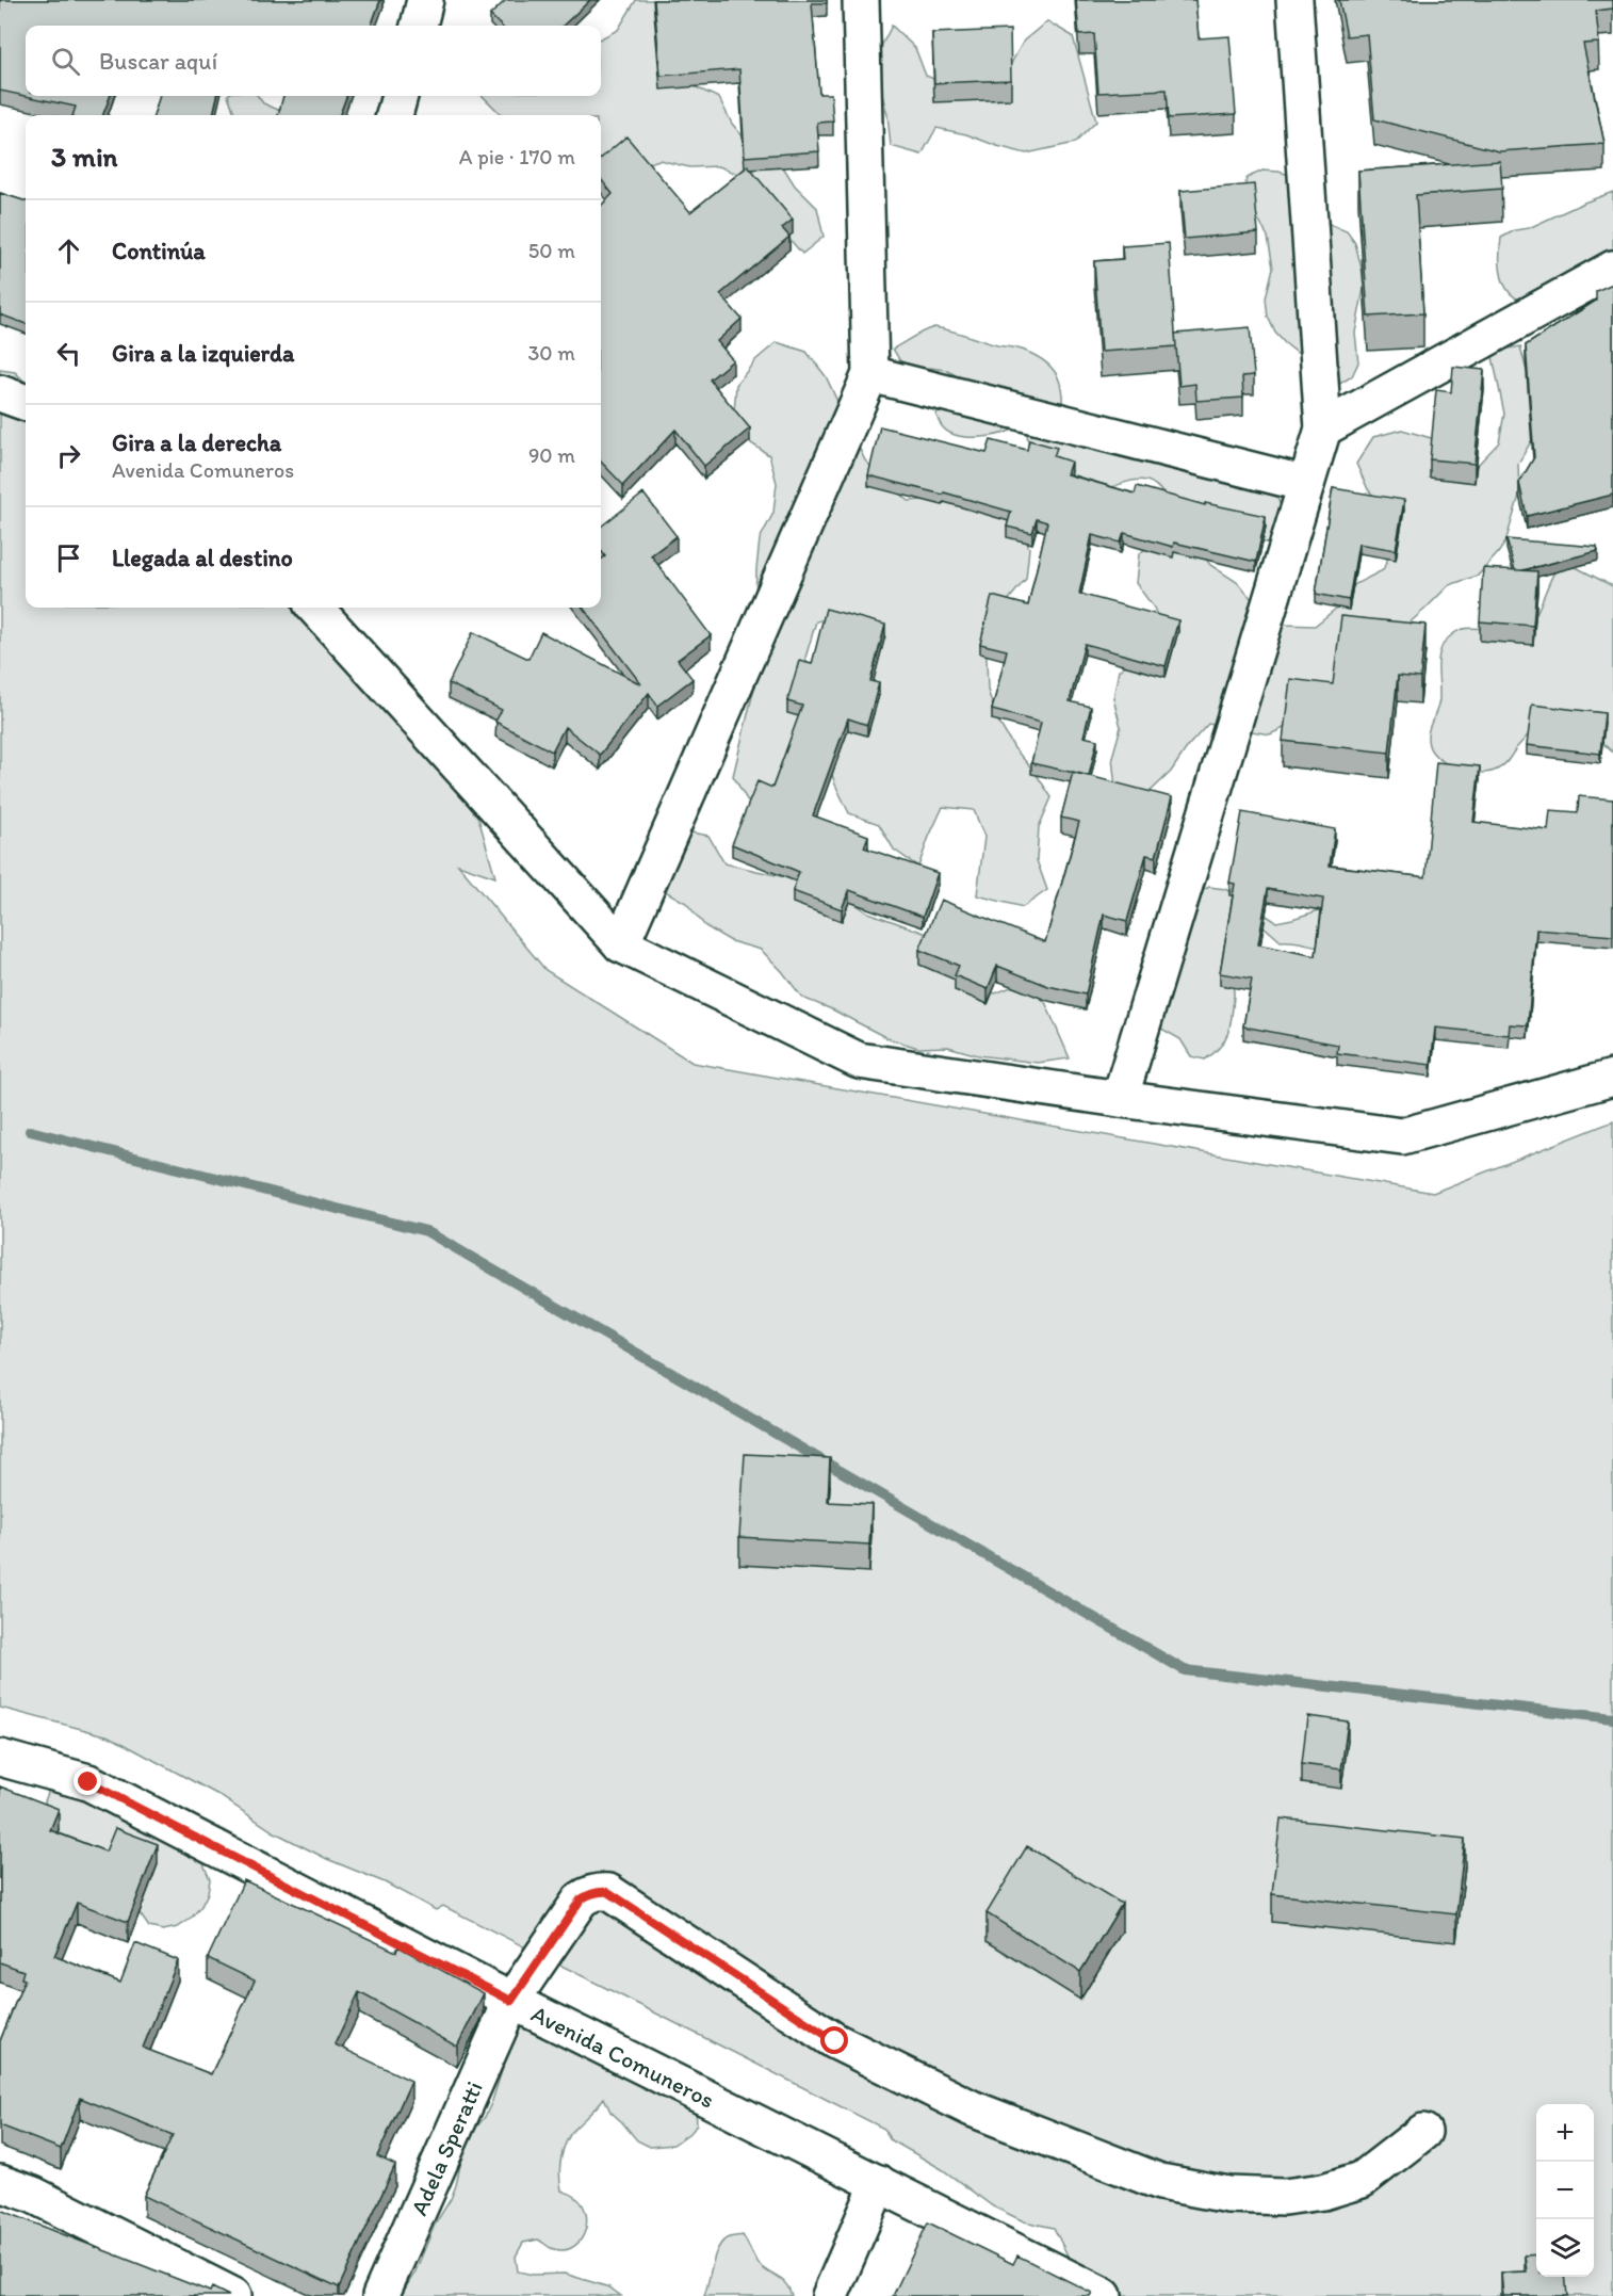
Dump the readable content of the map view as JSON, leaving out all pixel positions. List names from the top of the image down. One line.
{"streets":{"street":["Avenida Comuneros","Adela Speratti"]},"crossings":[["Avenida Comuneros","Adela Speratti"]],"page":{"search":"Buscar aquí","heading":["3 min","A pie · 170 m"],"list":[["Continúa","50 m"],["Gira a la izquierda","30 m"],["Gira a la derecha","Avenida Comuneros","90 m"],"Llegada al destino"],"map_buttons":["+","−"]}}
